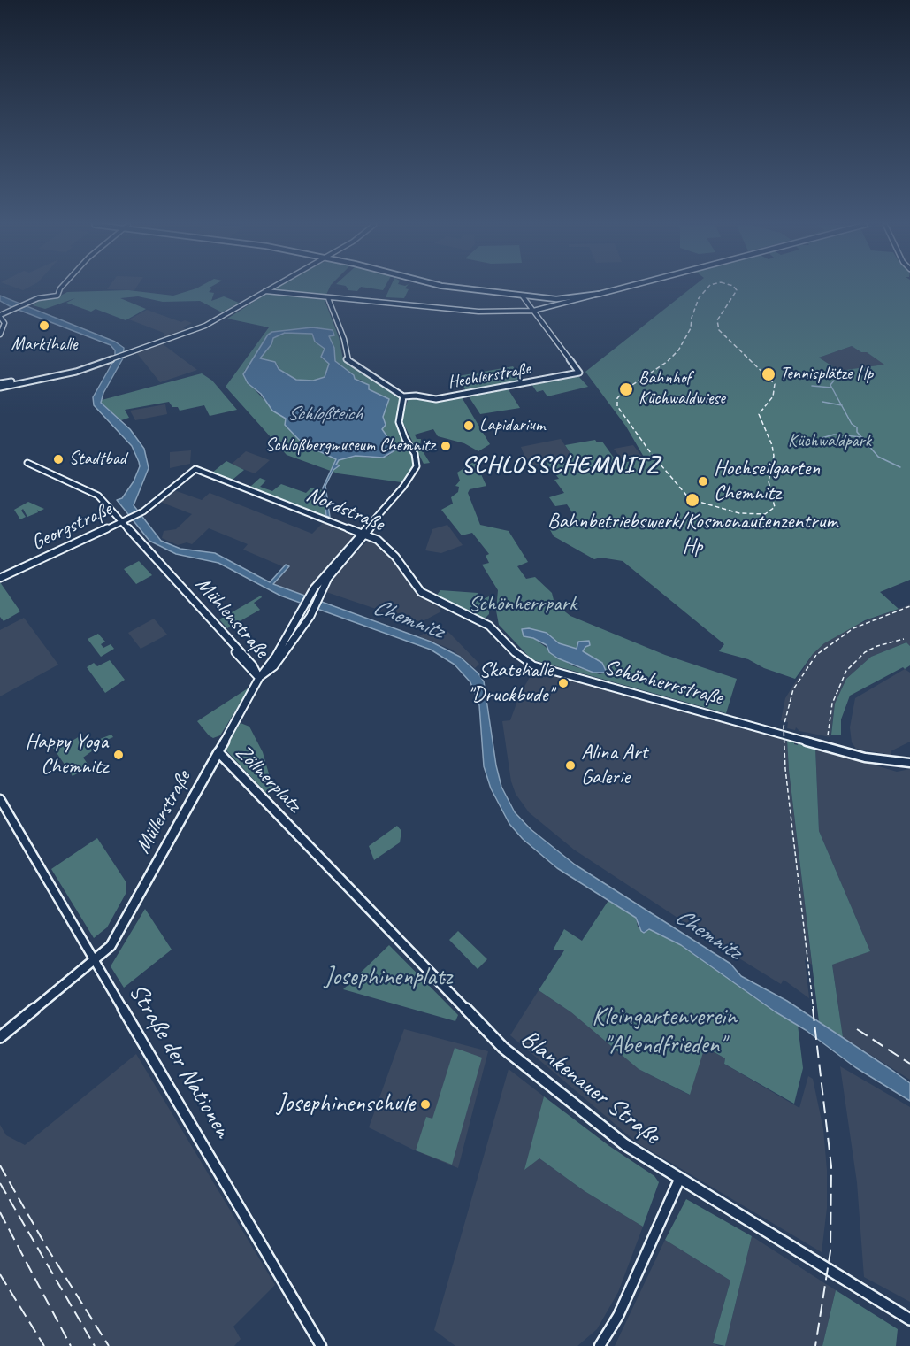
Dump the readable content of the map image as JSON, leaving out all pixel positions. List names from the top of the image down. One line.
{"streets":{"main road":["Hechlerstraße","Nordstraße","Georgstraße","Mühlenstraße","Schönherrstraße","Zöllnerplatz","Müllerstraße","Straße der Nationen","Blankenauer Straße"]},"crossings":[["Hechlerstraße","Müllerstraße"],["Nordstraße","Georgstraße"],["Nordstraße","Schönherrstraße"],["Nordstraße","Müllerstraße"],["Georgstraße","Mühlenstraße"],["Mühlenstraße","Müllerstraße"],["Zöllnerplatz","Müllerstraße"],["Zöllnerplatz","Blankenauer Straße"],["Müllerstraße","Straße der Nationen"]],"districts":["SCHLOSSCHEMNITZ"],"water":["Schloßteich","Chemnitz"],"parks":["Küchwaldpark","Schönherrpark","Josephinenplatz","Kleingartenverein \"Abendfrieden\""],"places":["Markthalle","Tennisplätze Hp","Bahnhof Küchwaldwiese","Lapidarium","Schloßbergmuseum Chemnitz","Stadtbad","Hochseilgarten Chemnitz","Bahnbetriebswerk/Kosmonautenzentrum Hp","Skatehalle \"Druckbude\"","Happy Yoga Chemnitz","Alina Art Galerie","Josephinenschule"]}
